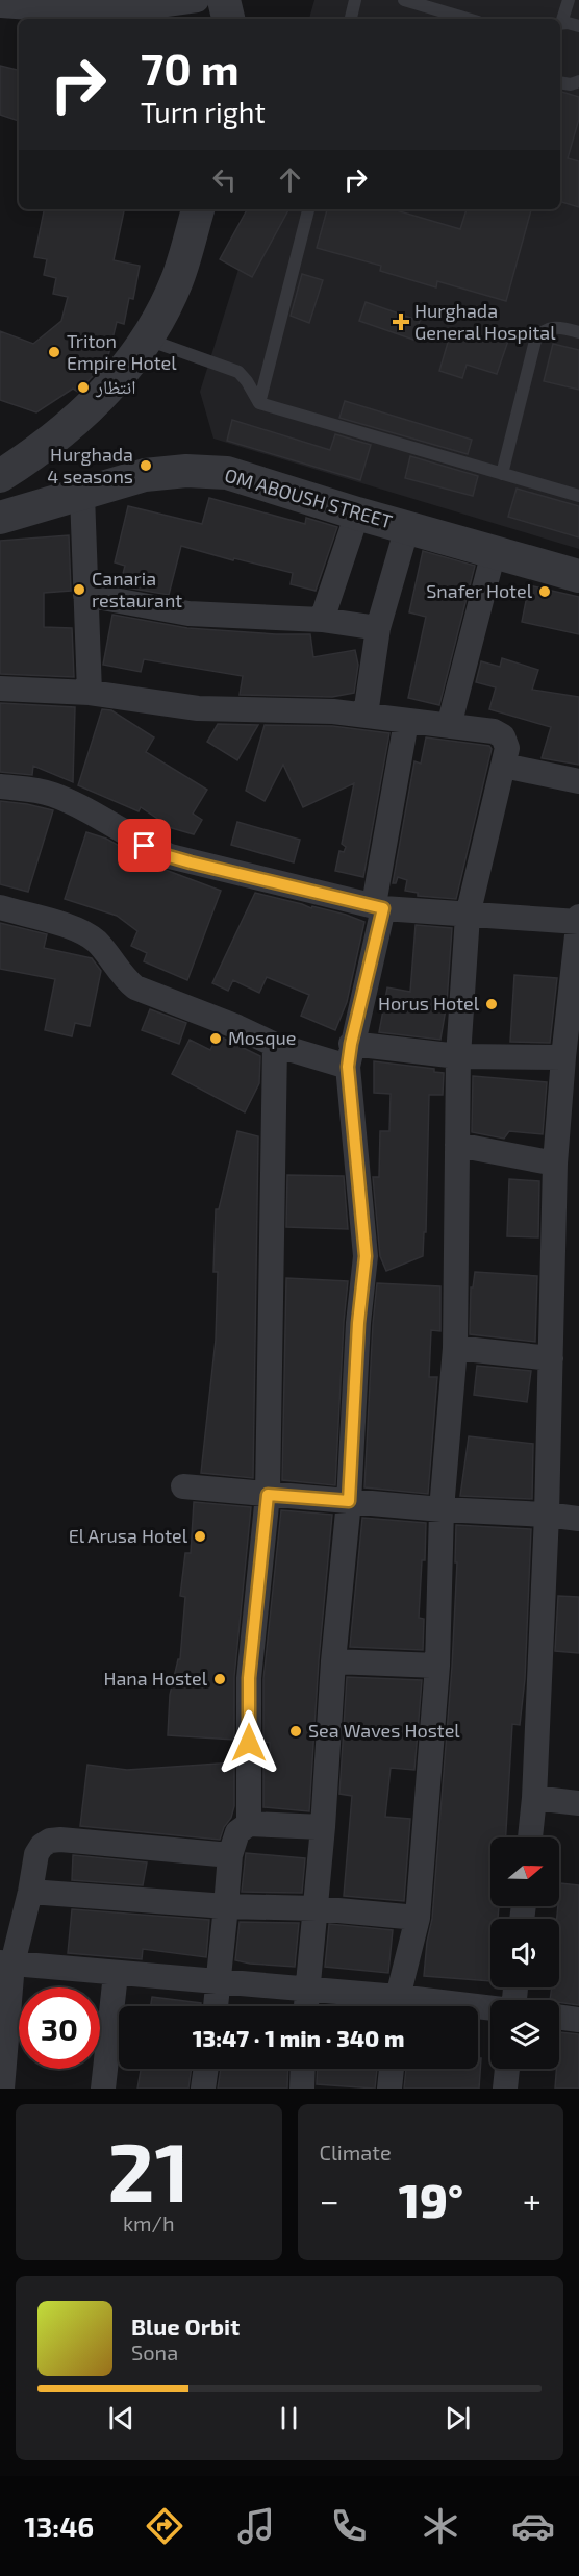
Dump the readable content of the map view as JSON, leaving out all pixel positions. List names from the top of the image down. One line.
{"streets":{"street":["OM ABOUSH STREET"]},"places":{"health":["Hurghada General Hospital"],"other":["Triton Empire Hotel","انتظار","Hurghada 4 seasons","Canaria restaurant","Snafer Hotel","Horus Hotel","Mosque","El Arusa Hotel","Hana Hostel","Sea Waves Hostel"]},"north":"right","page":{"turn":["70 m","Turn right"],"limit":"30","trip":"13:47 · 1 min · 340 m","tile":[["21","km/h"],"Climate"],"heat":["−","19°","+"],"song":["Blue Orbit","Sona"],"tabs":"13:46"}}
